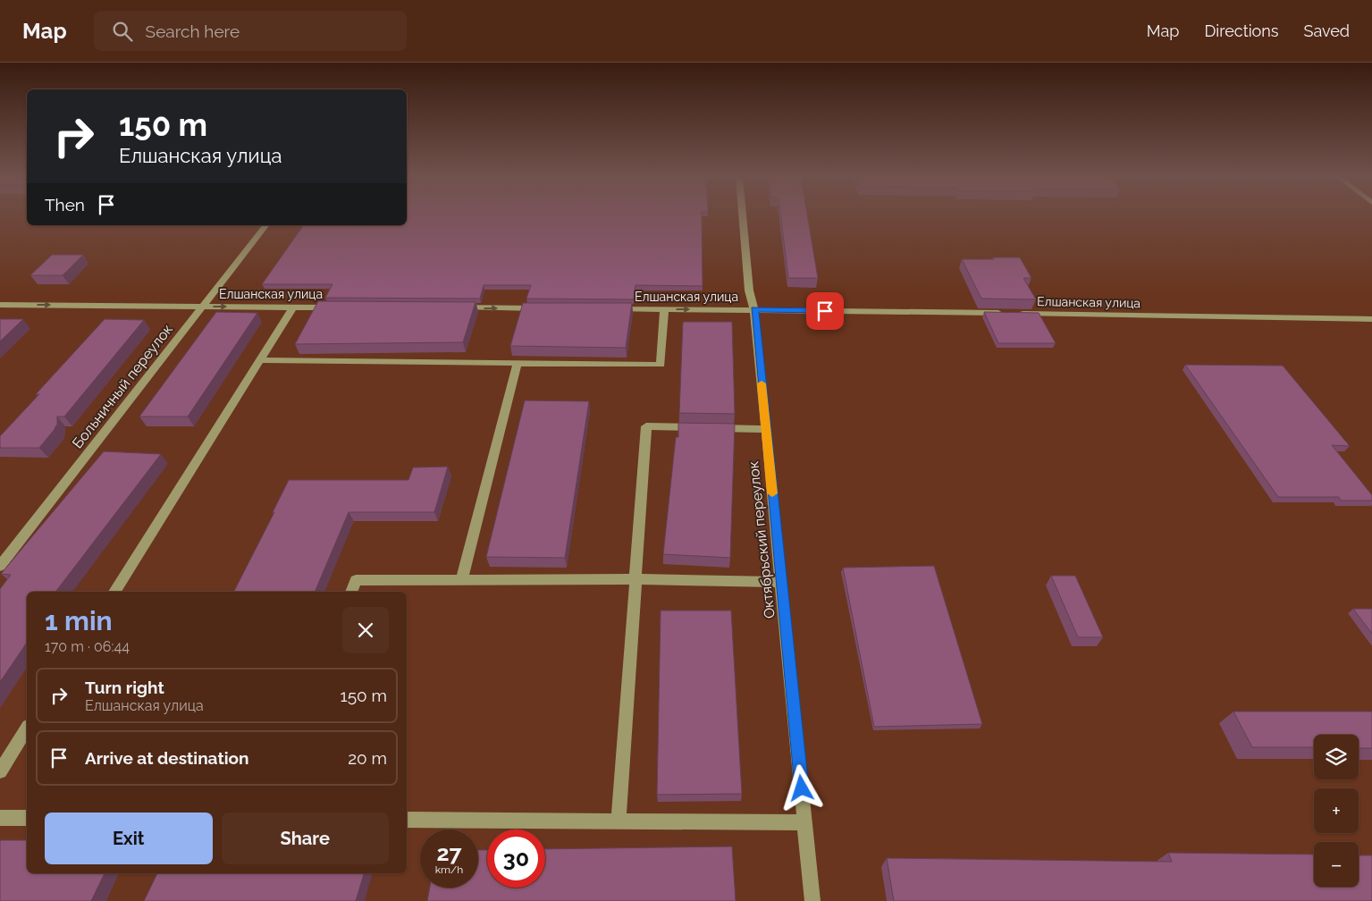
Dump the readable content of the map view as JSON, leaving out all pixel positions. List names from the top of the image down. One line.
{"streets":{"street":["Елшанская улица","Больничный переулок","Октябрьский переулок"]},"crossings":[["Елшанская улица","Больничный переулок"],["Елшанская улица","Октябрьский переулок"]],"page":{"header":"Map","search":"Search here","nav":["Map","Directions","Saved"],"turn":["150 m","Елшанская улица"],"then":"Then","heading":["1 min","170 m · 06:44"],"list":[{"name":"Turn right","note":"Елшанская улица","value":"150 m"},{"name":"Arrive at destination","value":"20 m"}],"map_buttons":["+","−"],"buttons":["Exit","Share"],"speed":"27 km/h","limit":"30"}}
